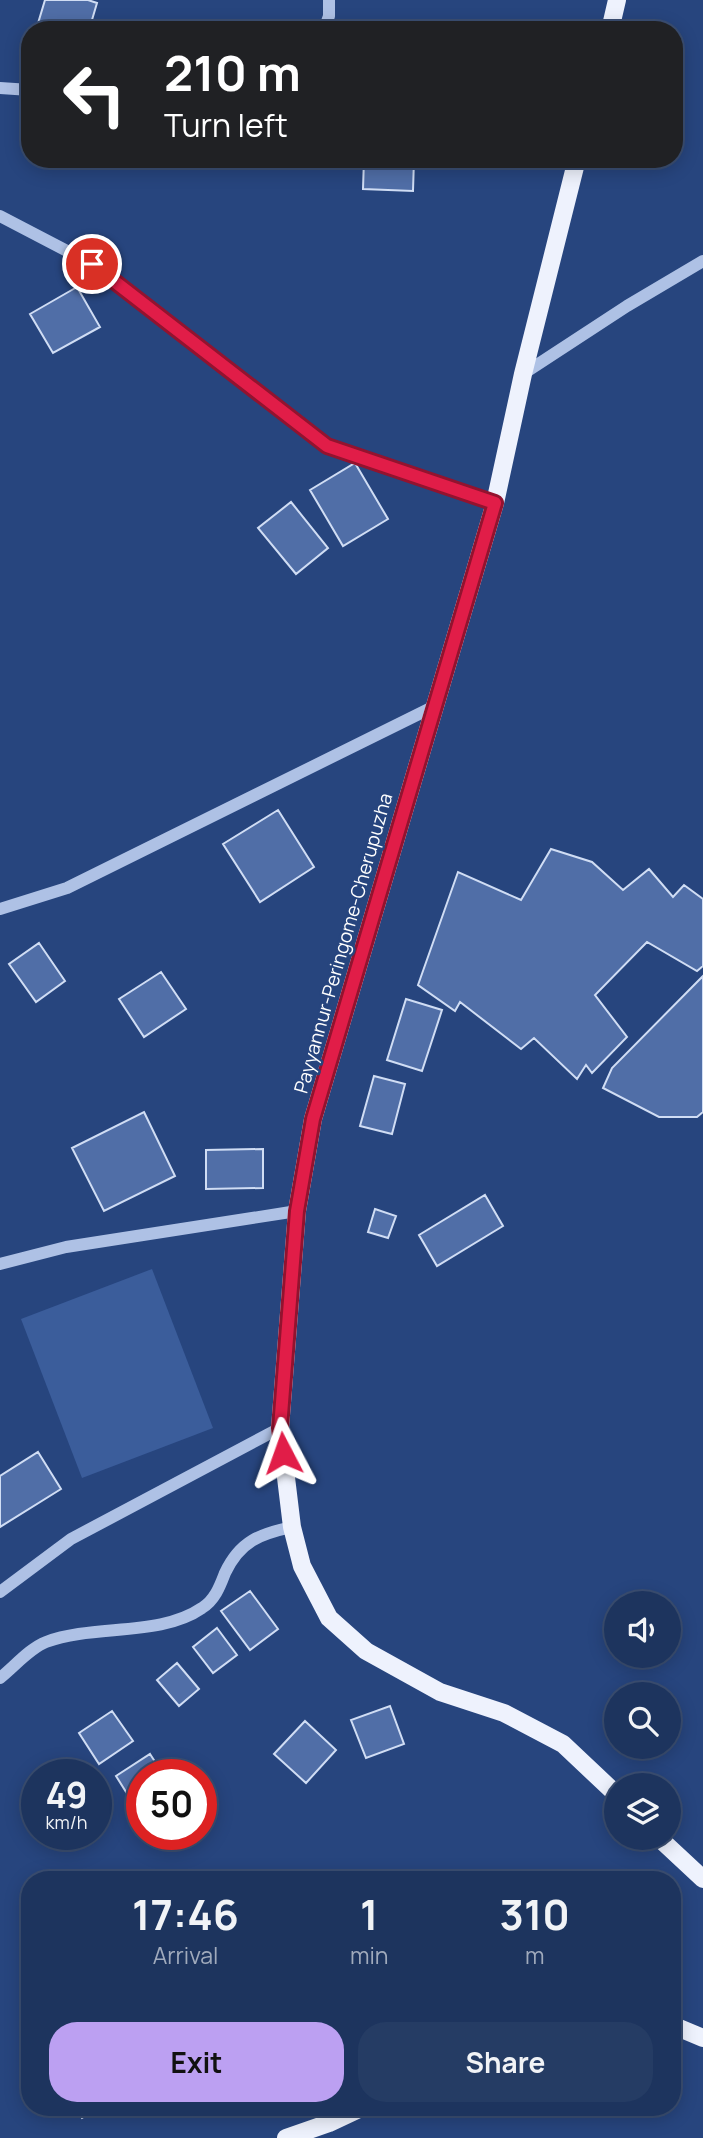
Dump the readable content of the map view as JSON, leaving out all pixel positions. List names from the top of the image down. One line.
{"streets":{"main road":["Payyannur-Peringome-Cherupuzha"]},"page":{"turn":["210 m","Turn left"],"speed":"49 km/h","limit":"50","eta":["17:46","Arrival","1","min","310","m"],"buttons":["Exit","Share"]}}
